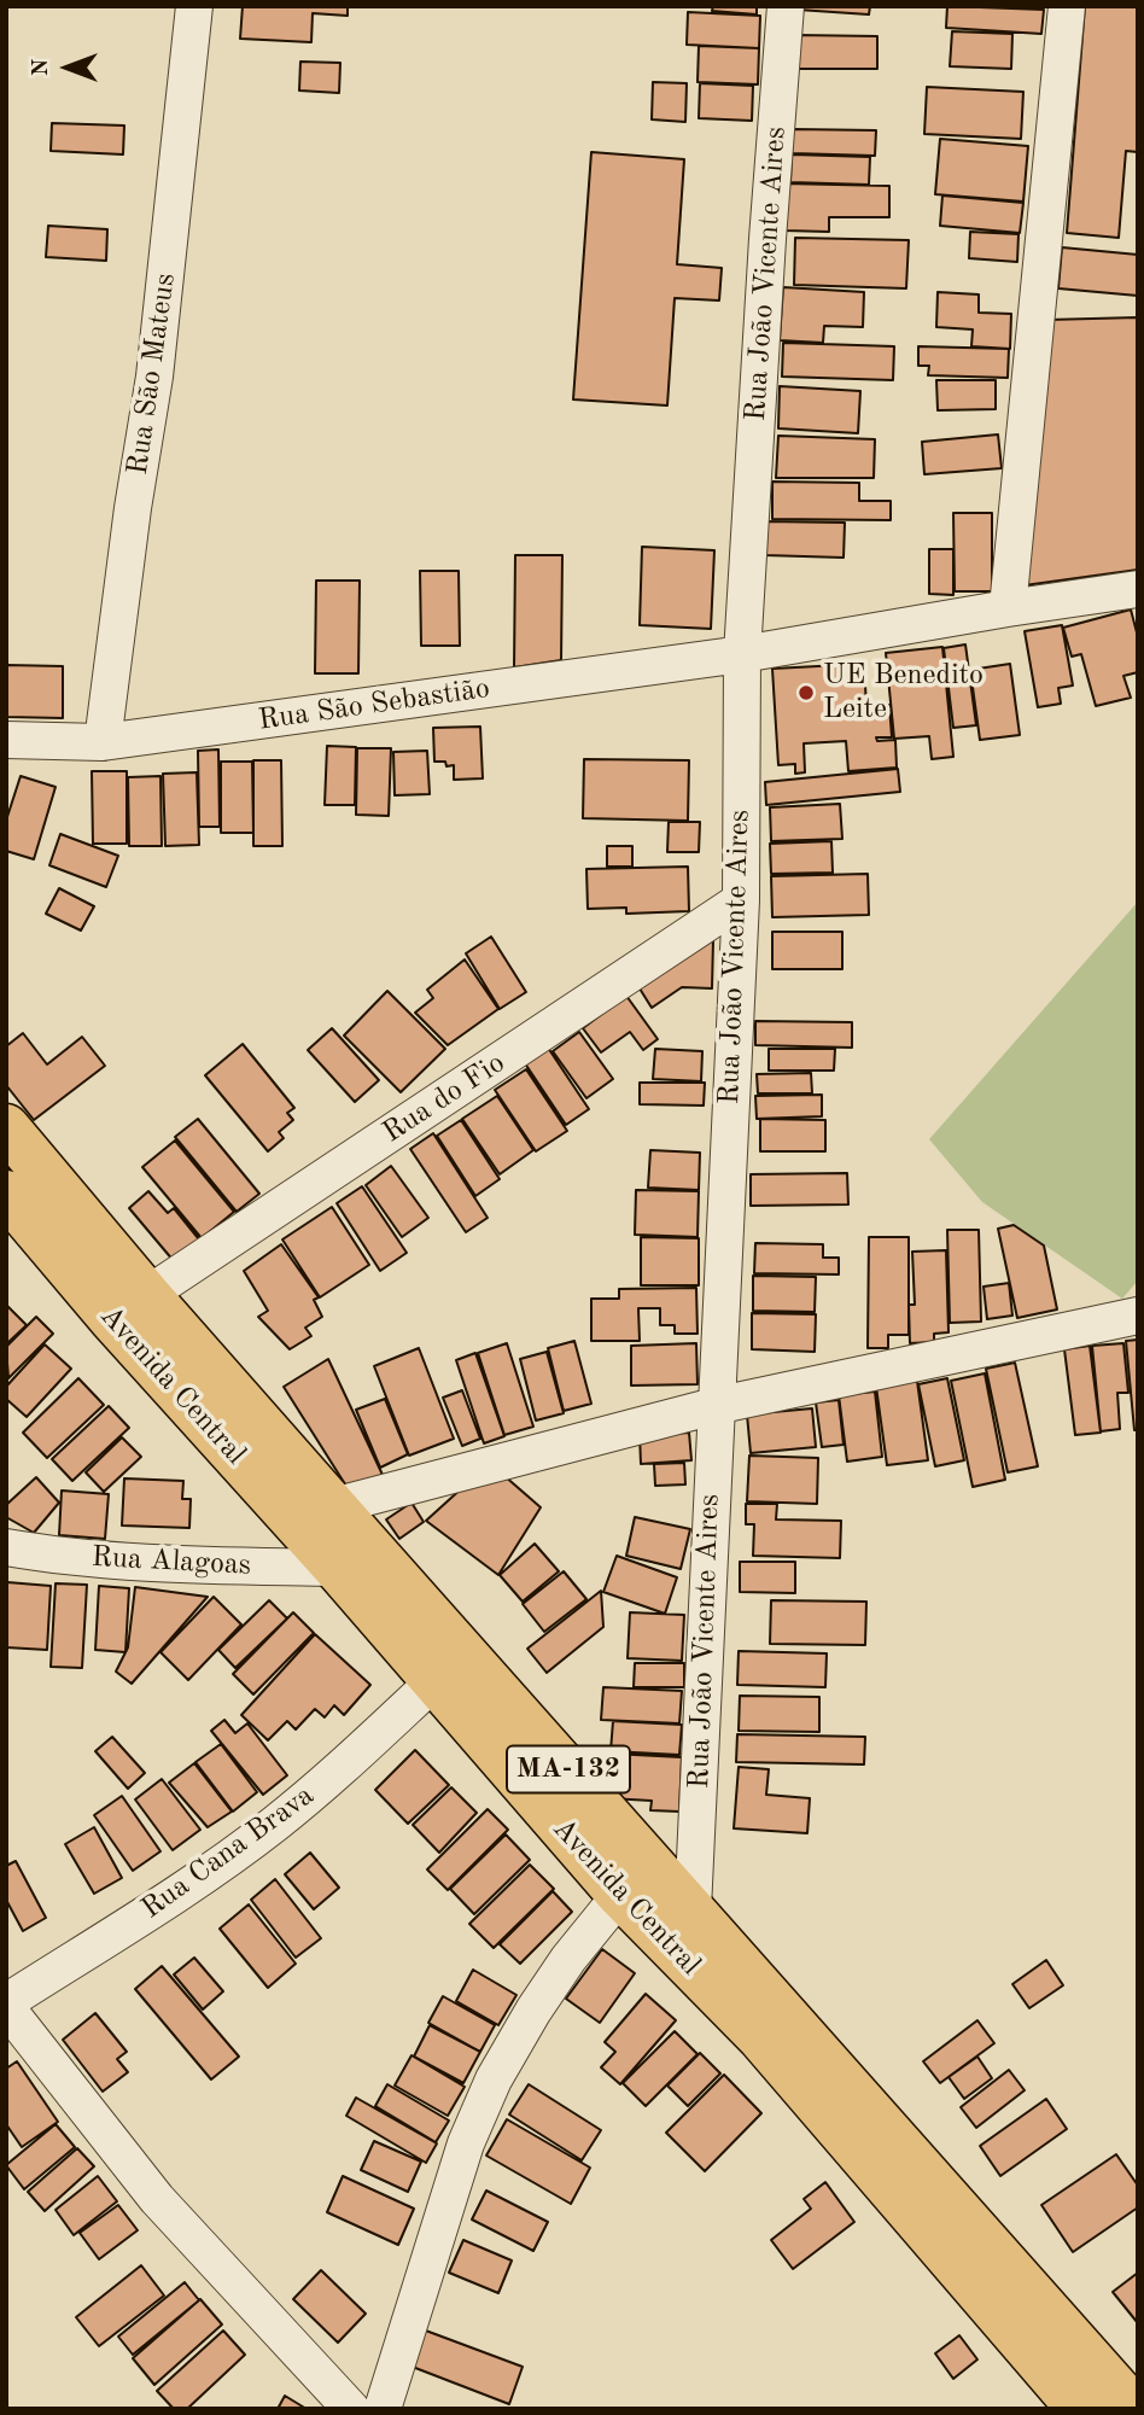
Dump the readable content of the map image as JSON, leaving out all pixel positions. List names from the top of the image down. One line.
{"streets":{"main road":["Avenida Central","MA-132"],"street":["Rua João Vicente Aires","Rua São Mateus","Rua São Sebastião","Rua do Fio","Rua Alagoas","Rua Cana Brava"]},"crossings":[["Rua João Vicente Aires","Rua São Sebastião"],["Rua João Vicente Aires","Rua do Fio"],["Rua João Vicente Aires","MA-132"],["Rua São Mateus","Rua São Sebastião"],["Rua do Fio","Avenida Central"],["Rua do Fio","MA-132"],["Avenida Central","Rua Alagoas"],["Avenida Central","MA-132"],["Avenida Central","Rua Cana Brava"]],"places":["UE Benedito Leite"],"north":"left"}
